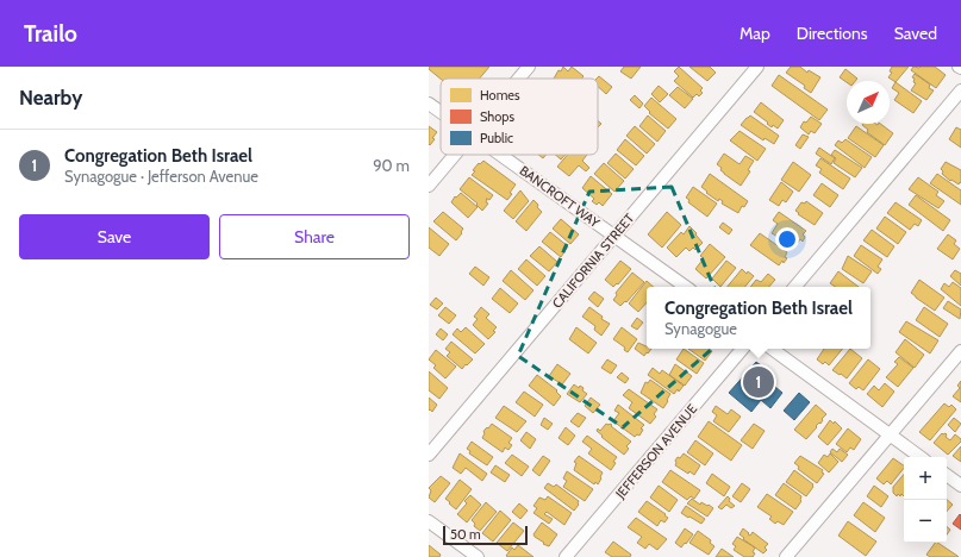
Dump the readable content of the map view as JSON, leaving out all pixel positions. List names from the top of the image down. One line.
{"streets":{"street":["BANCROFT WAY","CALIFORNIA STREET","JEFFERSON AVENUE"]},"crossings":[["BANCROFT WAY","CALIFORNIA STREET"]],"legend":["Homes","Shops","Public"],"scale_bar":"50 m","north":"top right","page":{"header":"Trailo","nav":["Map","Directions","Saved"],"heading":"Nearby","list":[{"mark":"1","name":"Congregation Beth Israel","note":"Synagogue · Jefferson Avenue","value":"90 m"}],"buttons":["Save","Share"],"popup":["Congregation Beth Israel","Synagogue"],"pins":"1","map_buttons":["+","−"],"scale":"50 m"}}
